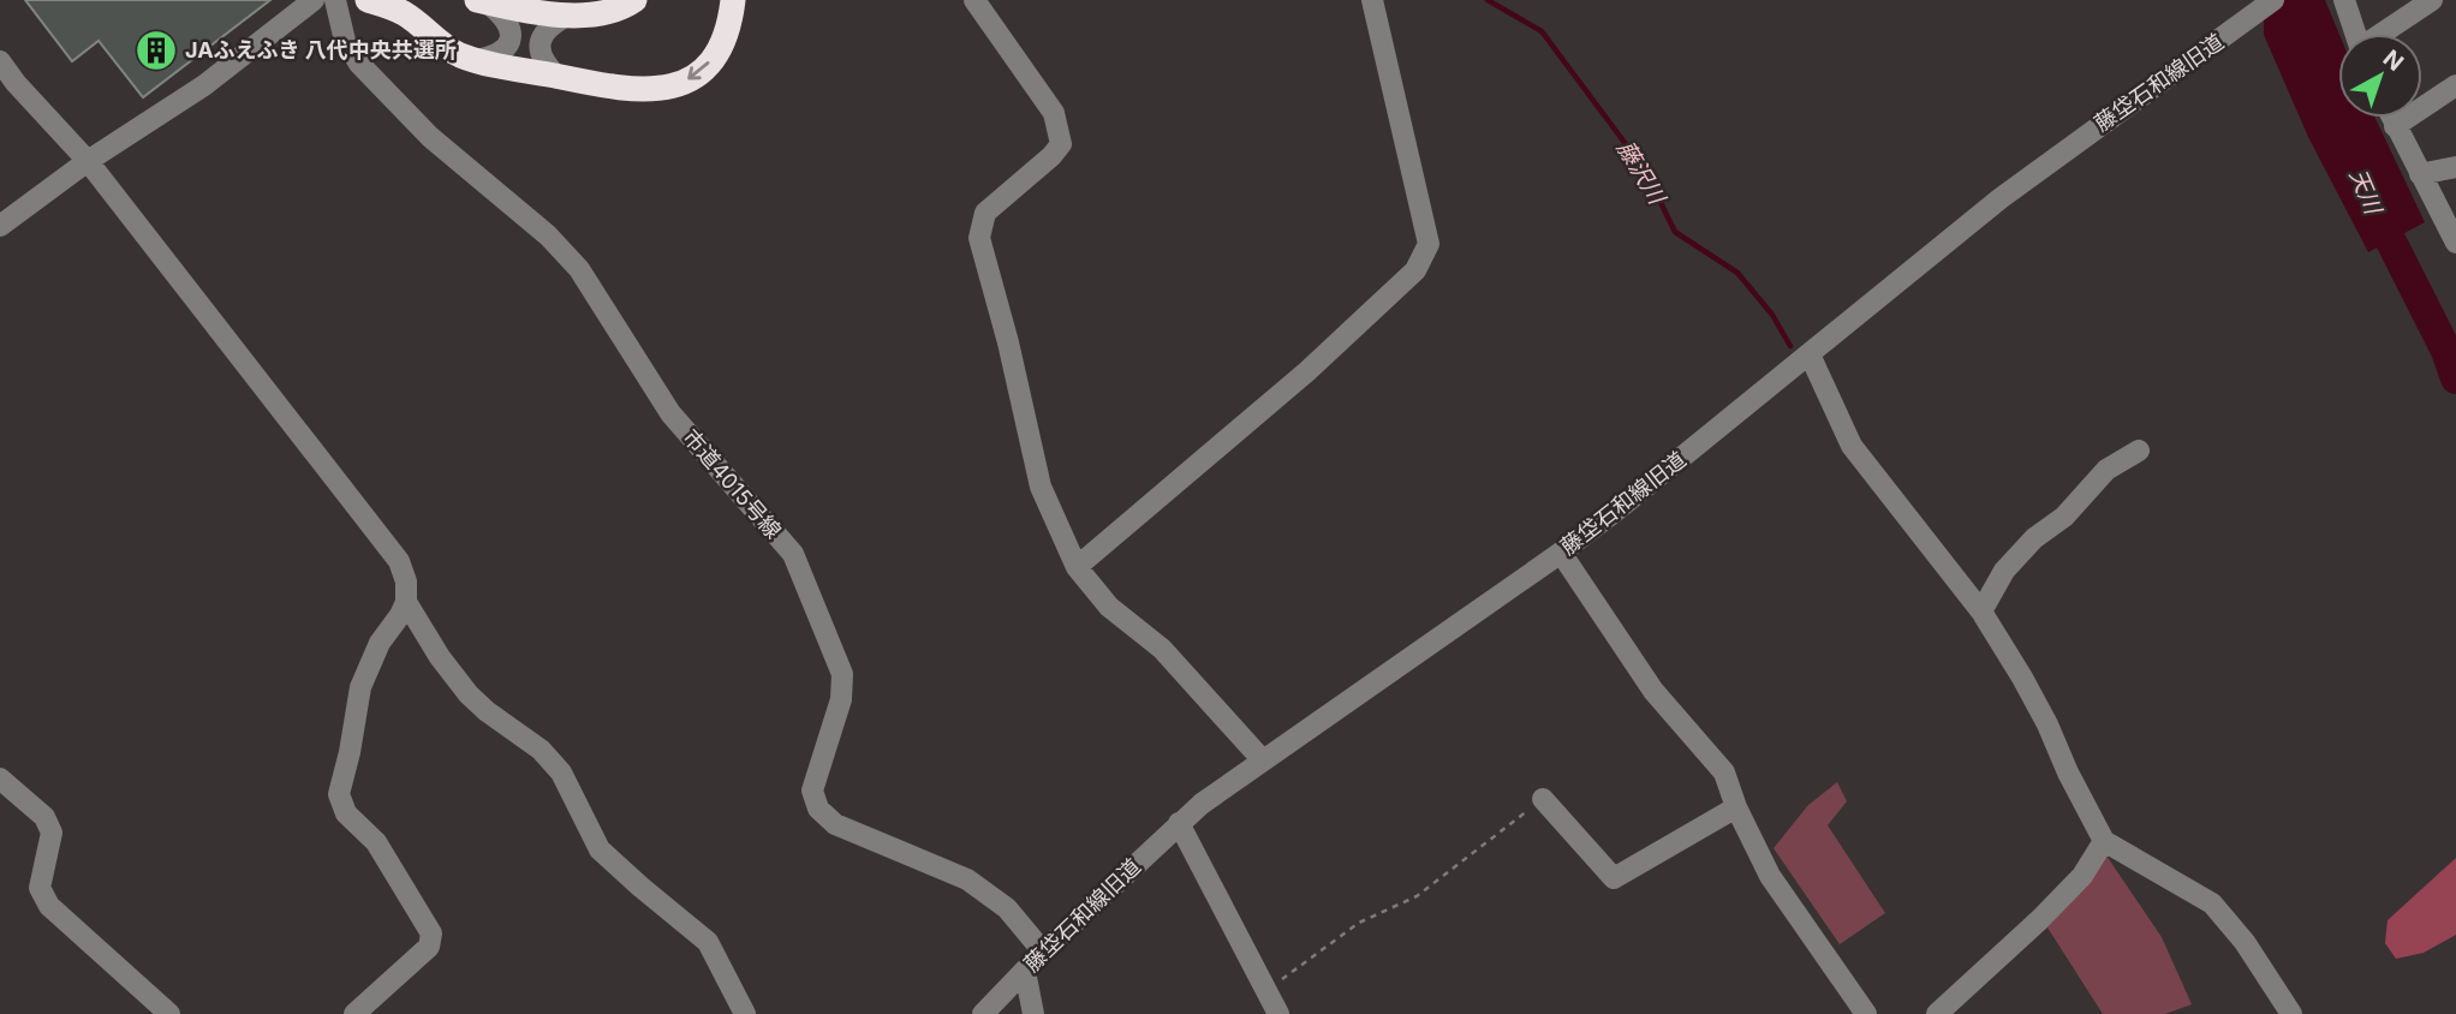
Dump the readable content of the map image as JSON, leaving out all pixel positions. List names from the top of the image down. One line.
{"streets":{"street":["藤垈石和線旧道","市道4015号線"]},"crossings":[["藤垈石和線旧道","市道4015号線"]],"water":["藤沢川","天川"],"places":{"building":["JAふえふき 八代中央共選所"]},"north":"top right"}
